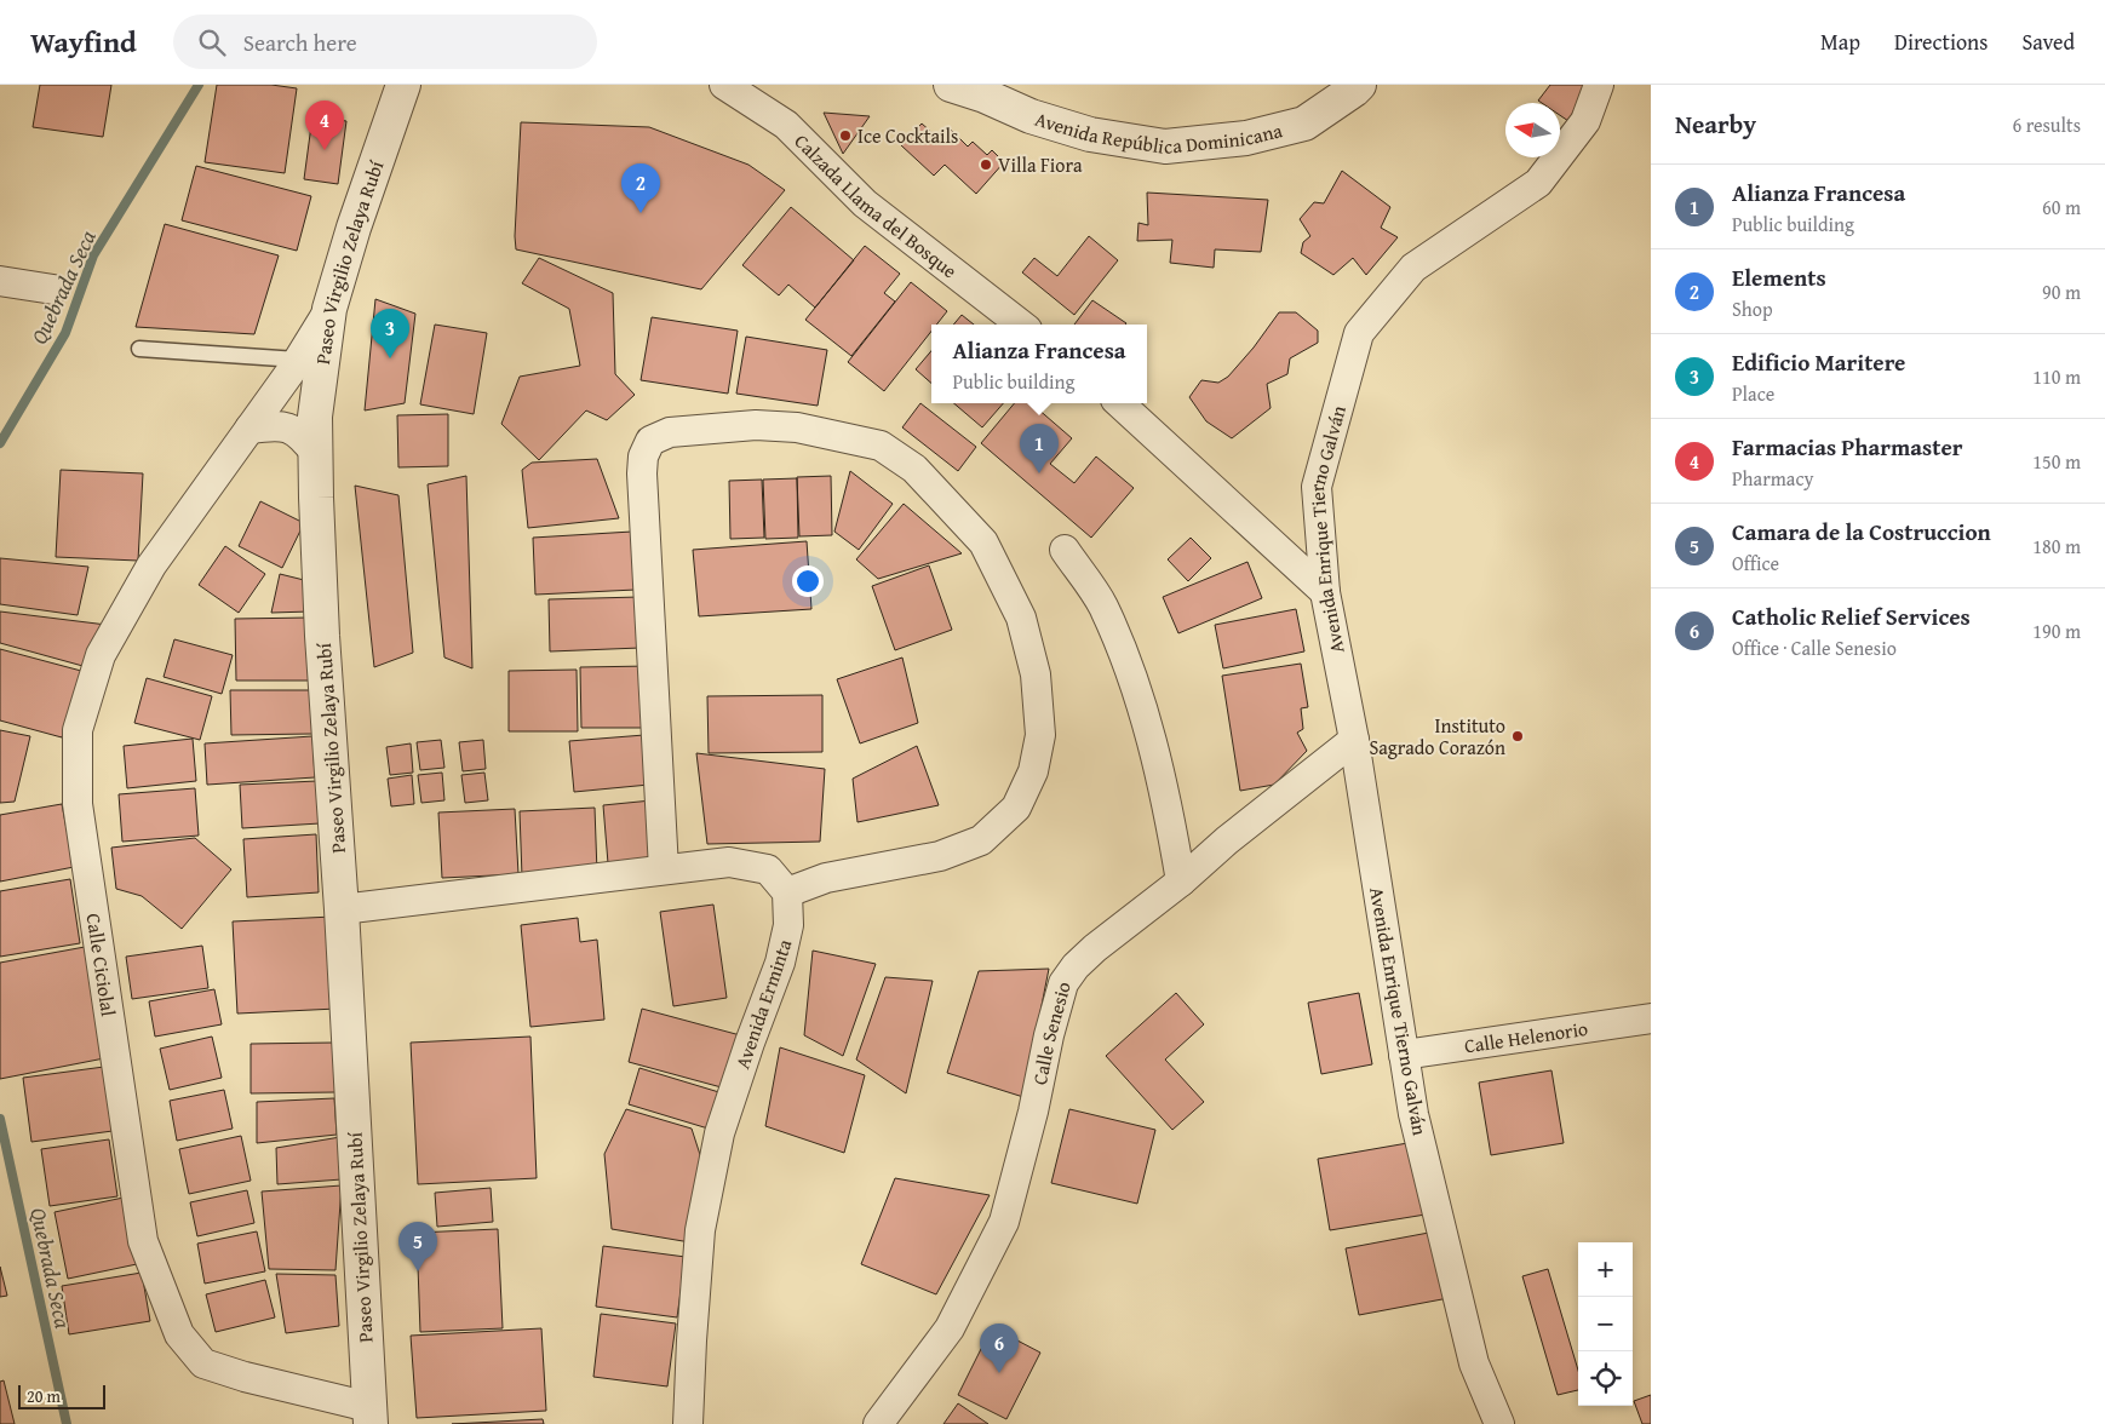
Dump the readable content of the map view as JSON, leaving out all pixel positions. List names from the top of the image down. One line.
{"streets":{"street":["Avenida República Dominicana","Calzada Llama del Bosque","Paseo Virgilio Zelaya Rubí","Avenida Enrique Tierno Galván","Calle Ciciolal","Avenida Erminta","Calle Senesio","Calle Helenorio"]},"crossings":[["Paseo Virgilio Zelaya Rubí","Calle Ciciolal"],["Avenida Enrique Tierno Galván","Calle Senesio"],["Avenida Enrique Tierno Galván","Calle Helenorio"]],"water":["Quebrada Seca"],"places":["Ice Cocktails","Villa Fiora","Instituto Sagrado Corazón"],"scale_bar":"20 m","north":"left","page":{"header":"Wayfind","search":"Search here","nav":["Map","Directions","Saved"],"heading":["Nearby","6 results"],"pins":["4","2","3","1","5","6"],"list":[{"mark":"1","name":"Alianza Francesa","note":"Public building","value":"60 m"},{"mark":"2","name":"Elements","note":"Shop","value":"90 m"},{"mark":"3","name":"Edificio Maritere","note":"Place","value":"110 m"},{"mark":"4","name":"Farmacias Pharmaster","note":"Pharmacy","value":"150 m"},{"mark":"5","name":"Camara de la Costruccion","note":"Office","value":"180 m"},{"mark":"6","name":"Catholic Relief Services","note":"Office · Calle Senesio","value":"190 m"}],"popup":["Alianza Francesa","Public building"],"map_buttons":["+","−"],"scale":"20 m"}}
